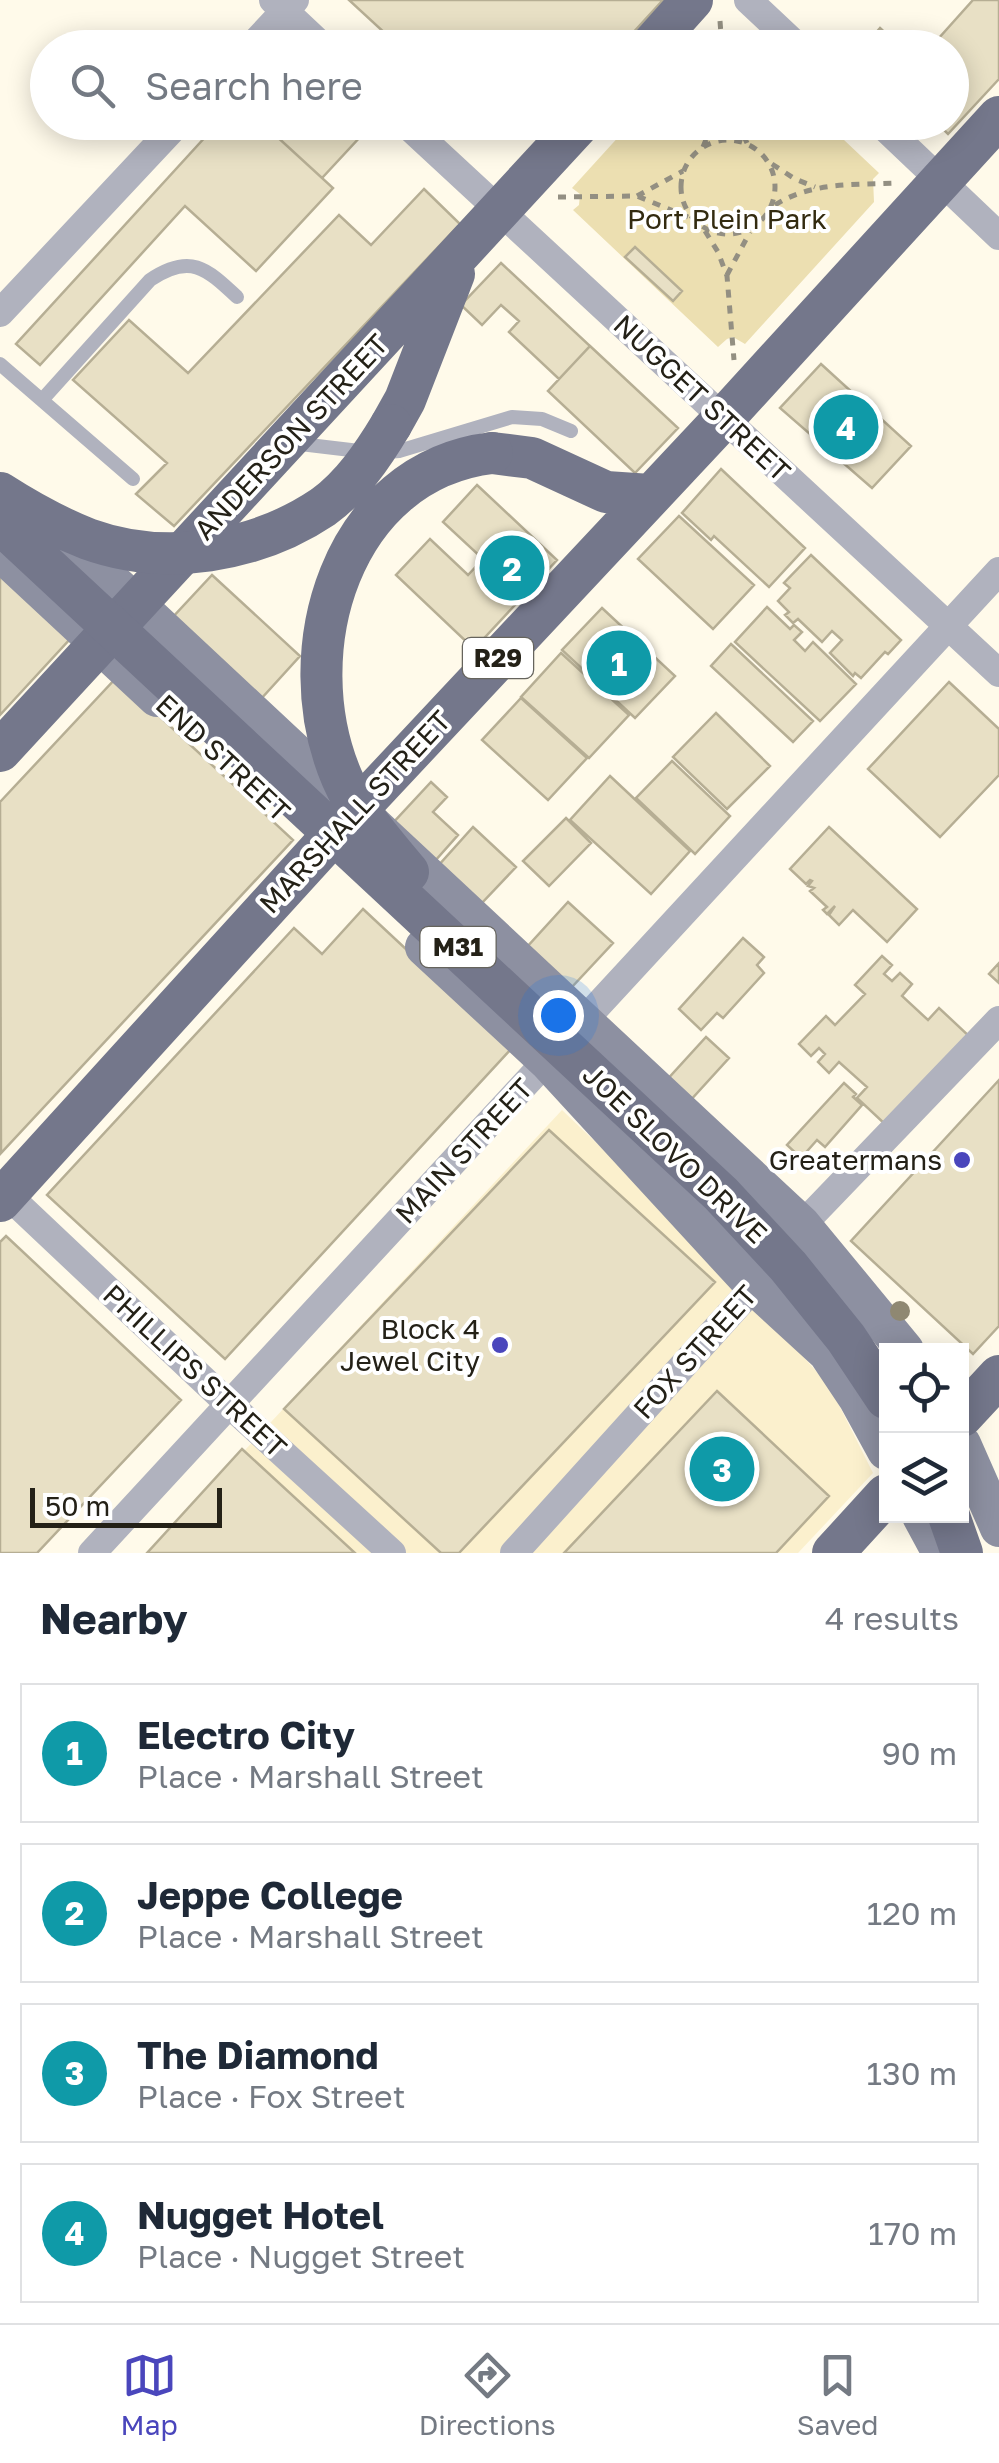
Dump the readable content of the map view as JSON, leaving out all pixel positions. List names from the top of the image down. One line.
{"streets":{"main road":["ANDERSON STREET","R29","MARSHALL STREET","M31","JOE SLOVO DRIVE"],"street":["NUGGET STREET","END STREET","MAIN STREET","FOX STREET","PHILLIPS STREET"]},"crossings":[["NUGGET STREET","ANDERSON STREET"],["NUGGET STREET","MARSHALL STREET"],["NUGGET STREET","MAIN STREET"],["ANDERSON STREET","END STREET"],["END STREET","MARSHALL STREET"],["END STREET","MAIN STREET"],["END STREET","FOX STREET"],["MARSHALL STREET","PHILLIPS STREET"],["MAIN STREET","PHILLIPS STREET"]],"parks":["Port Plein Park"],"places":["Greatermans","Block 4 Jewel City"],"scale_bar":"50 m","page":{"search":"Search here","pins":["4","2","1","3"],"scale":"50 m","heading":["Nearby","4 results"],"list":[{"mark":"1","name":"Electro City","note":"Place · Marshall Street","value":"90 m"},{"mark":"2","name":"Jeppe College","note":"Place · Marshall Street","value":"120 m"},{"mark":"3","name":"The Diamond","note":"Place · Fox Street","value":"130 m"},{"mark":"4","name":"Nugget Hotel","note":"Place · Nugget Street","value":"170 m"}],"nav":["Map","Directions","Saved"]}}
